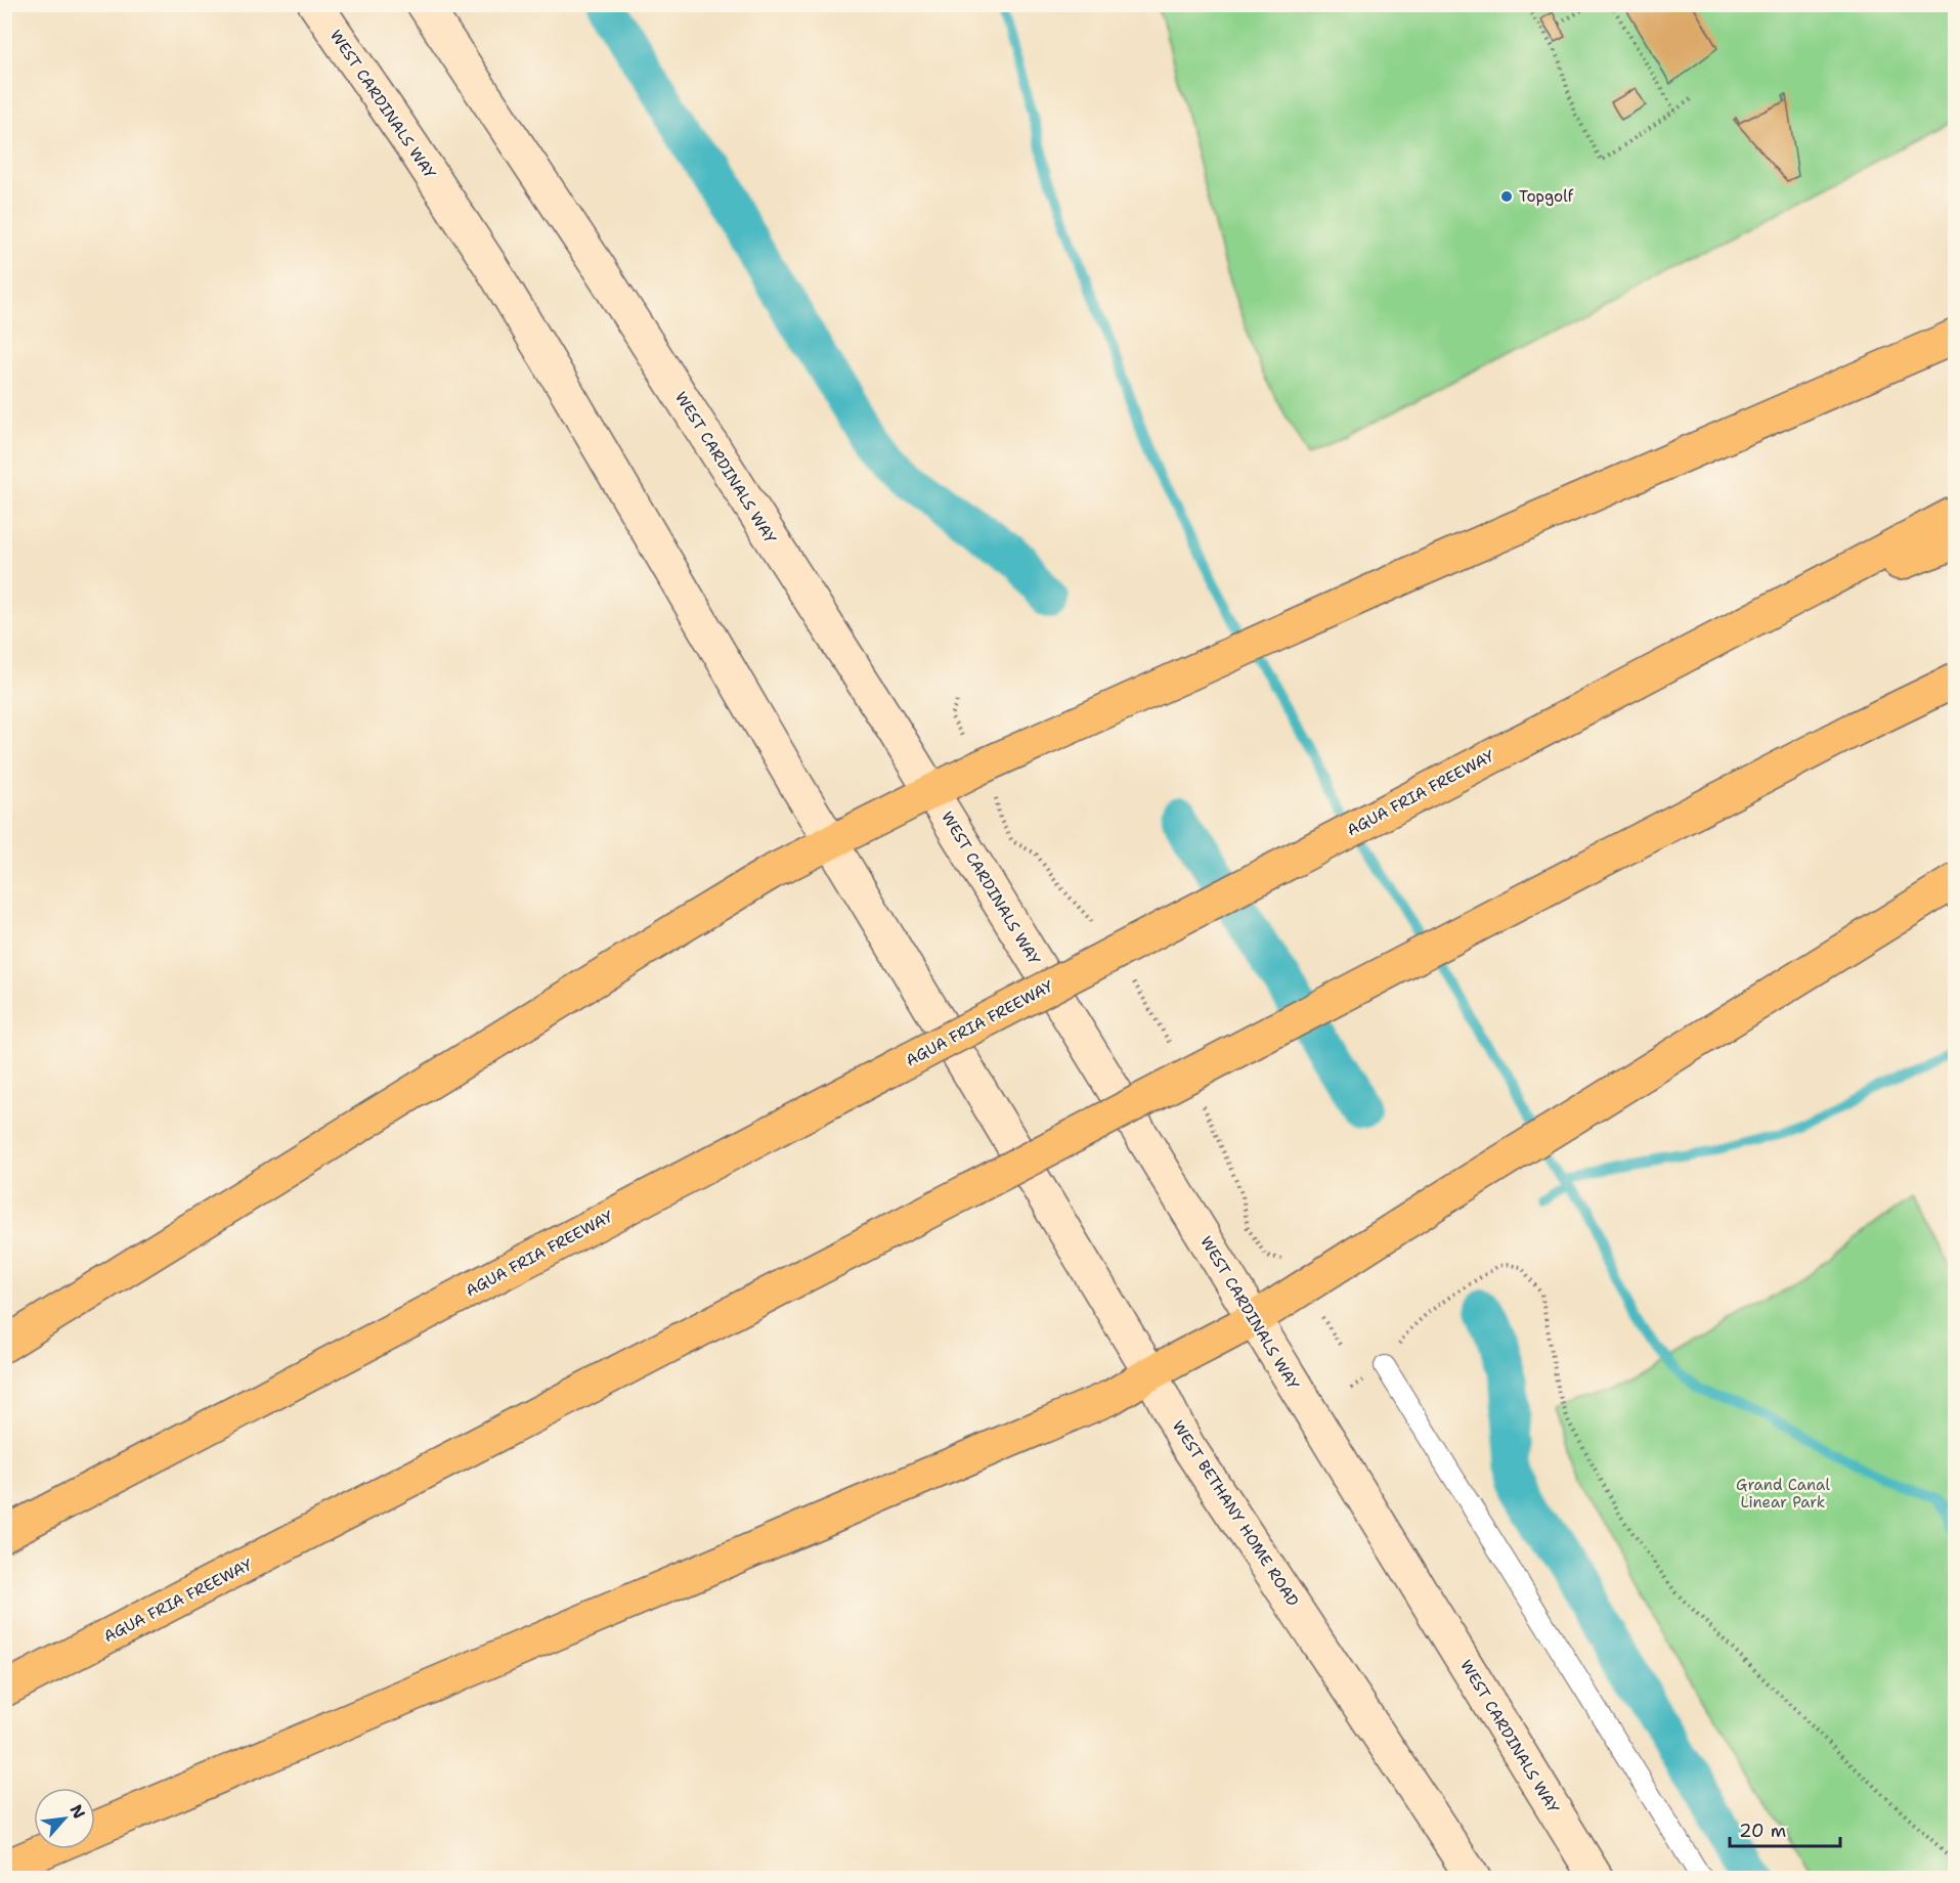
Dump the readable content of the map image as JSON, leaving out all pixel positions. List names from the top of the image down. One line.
{"streets":{"highway":["AGUA FRIA FREEWAY"],"main road":["WEST CARDINALS WAY","WEST BETHANY HOME ROAD"]},"crossings":[["WEST CARDINALS WAY","WEST BETHANY HOME ROAD"]],"parks":["Grand Canal Linear Park"],"places":["Topgolf"],"scale_bar":"20 m","north":"top right"}
